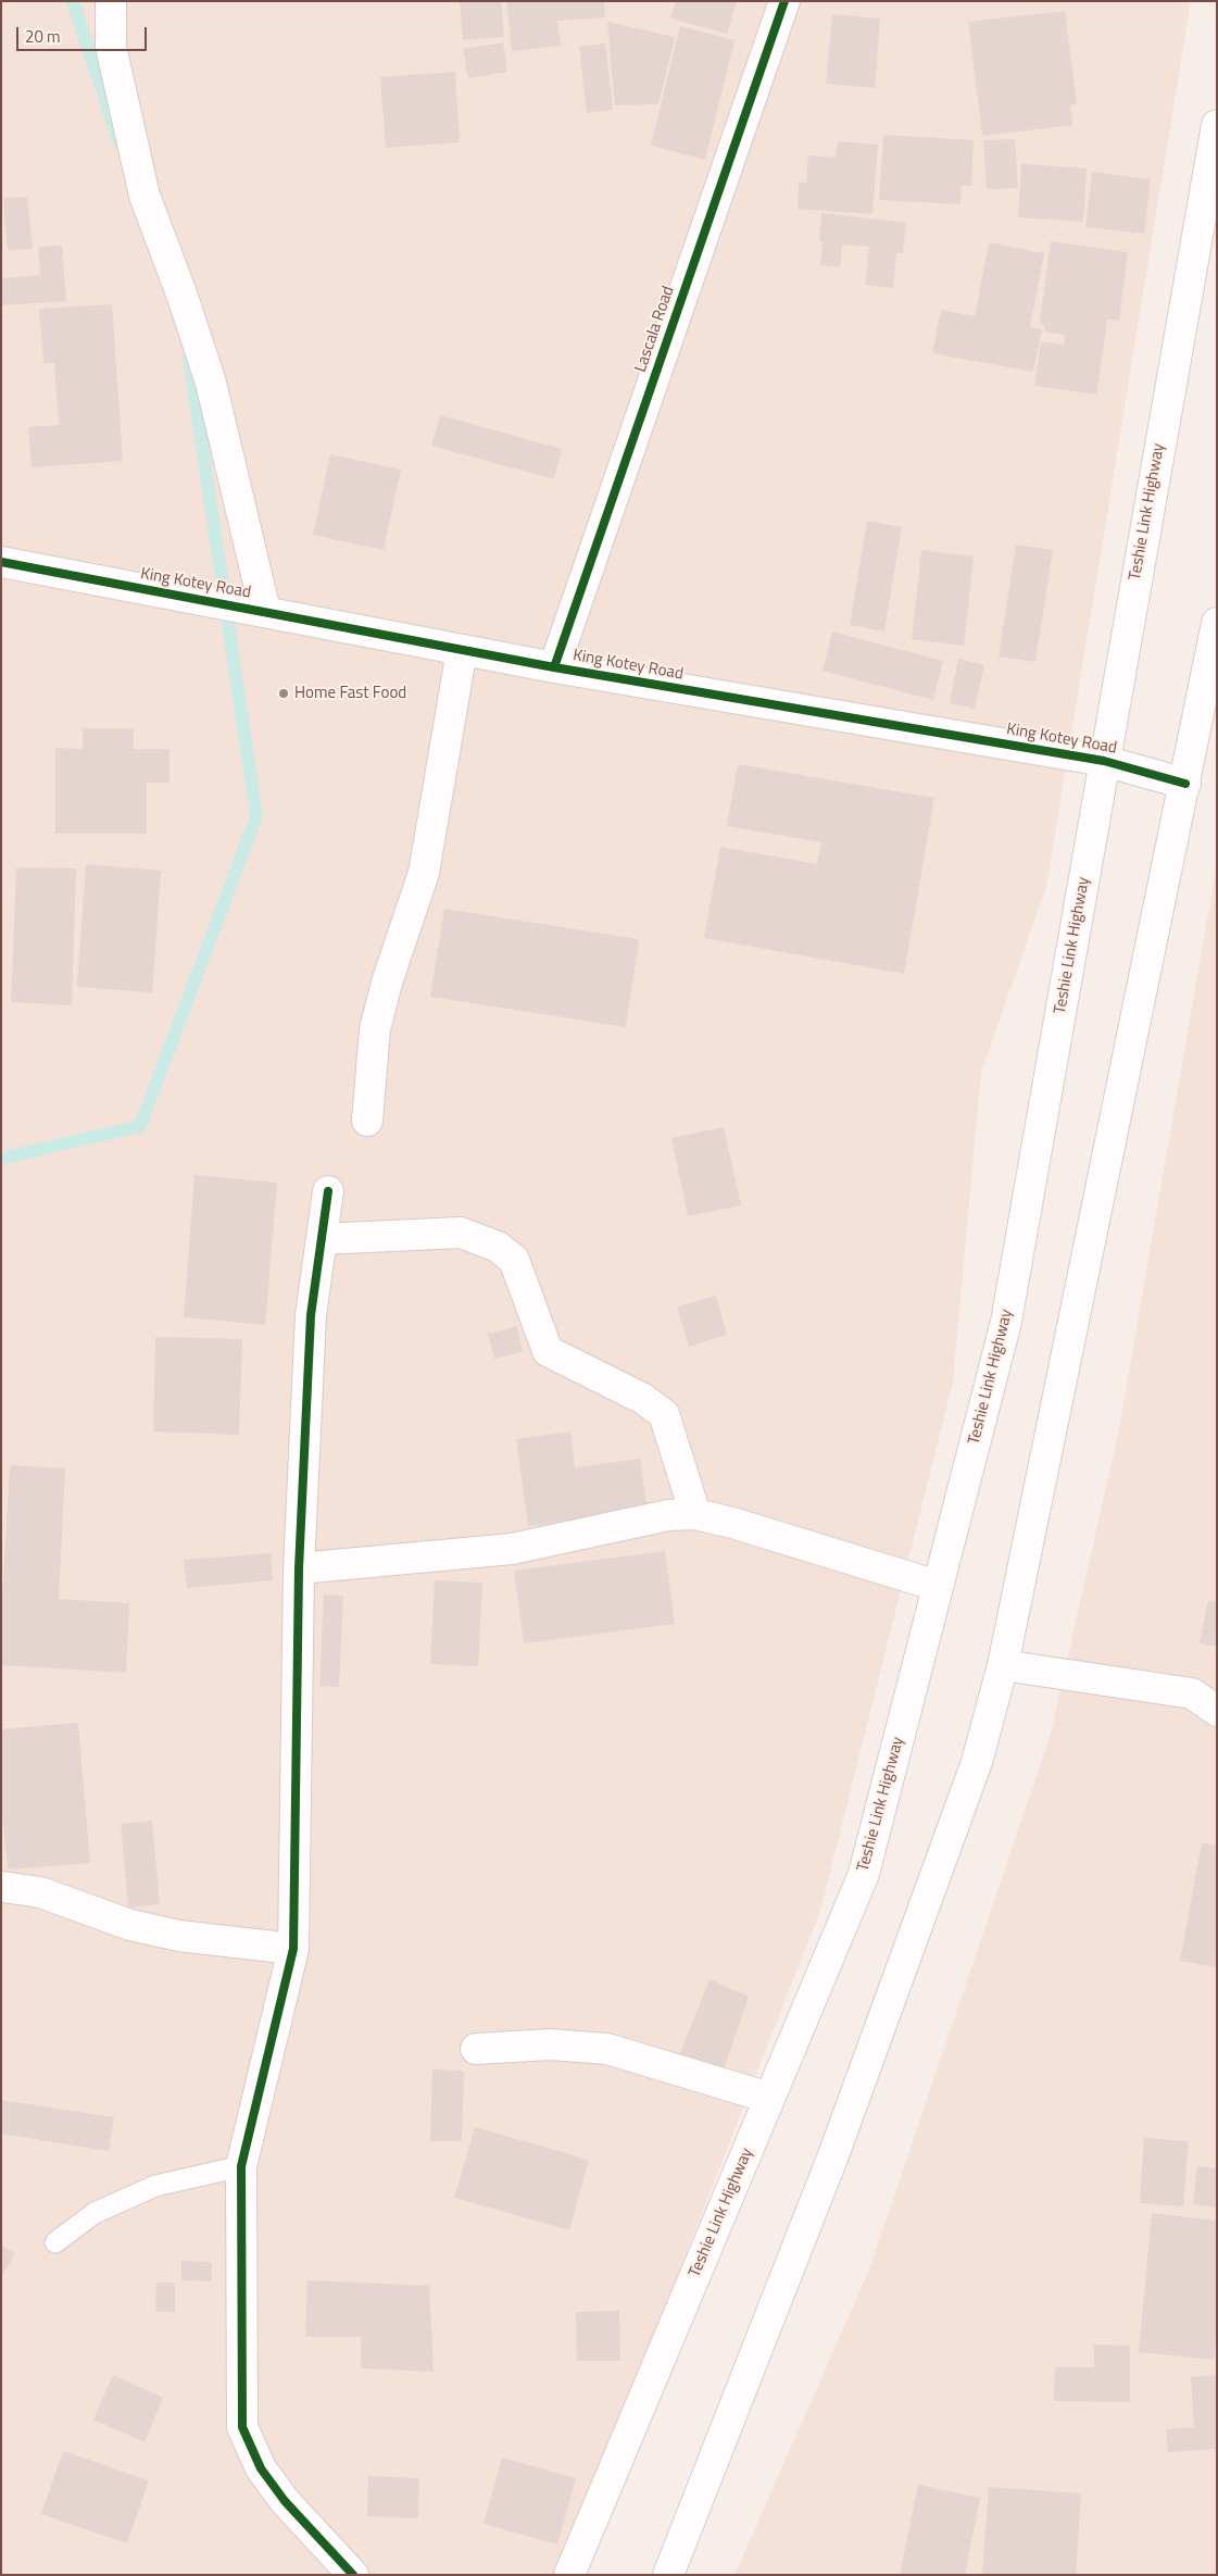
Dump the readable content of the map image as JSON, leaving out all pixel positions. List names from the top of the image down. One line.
{"streets":{"street":["Lascala Road","Teshie Link Highway","King Kotey Road"]},"crossings":[["Lascala Road","King Kotey Road"],["Teshie Link Highway","King Kotey Road"]],"places":["Home Fast Food"],"scale_bar":"20 m"}
